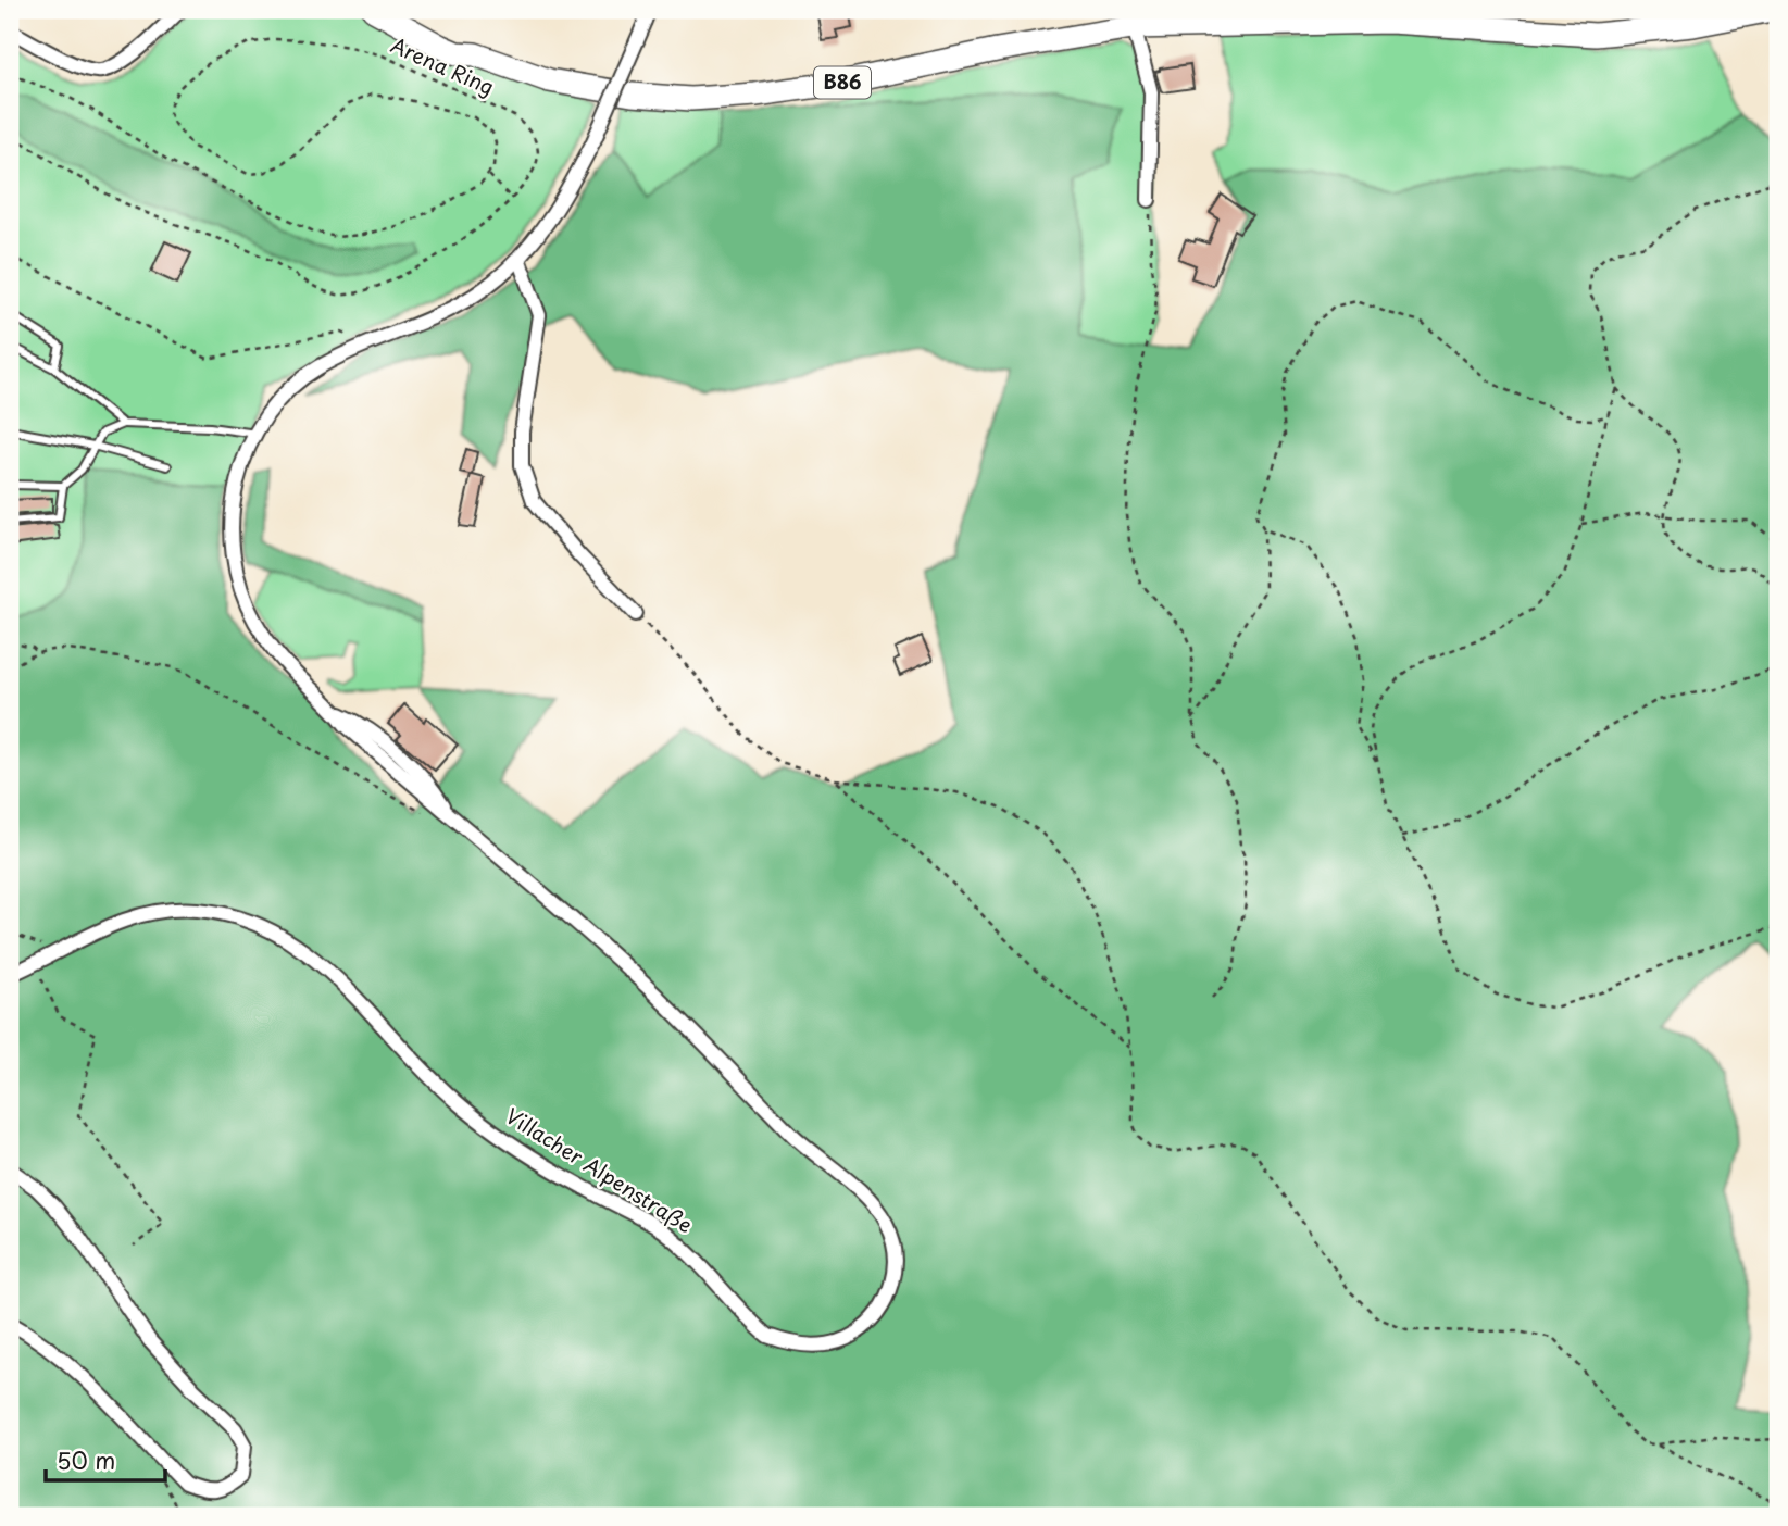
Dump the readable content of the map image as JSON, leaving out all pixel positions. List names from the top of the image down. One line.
{"streets":{"main road":["B86"],"street":["Villacher Alpenstraße"],"path":["Arena Ring"]},"scale_bar":"50 m"}
